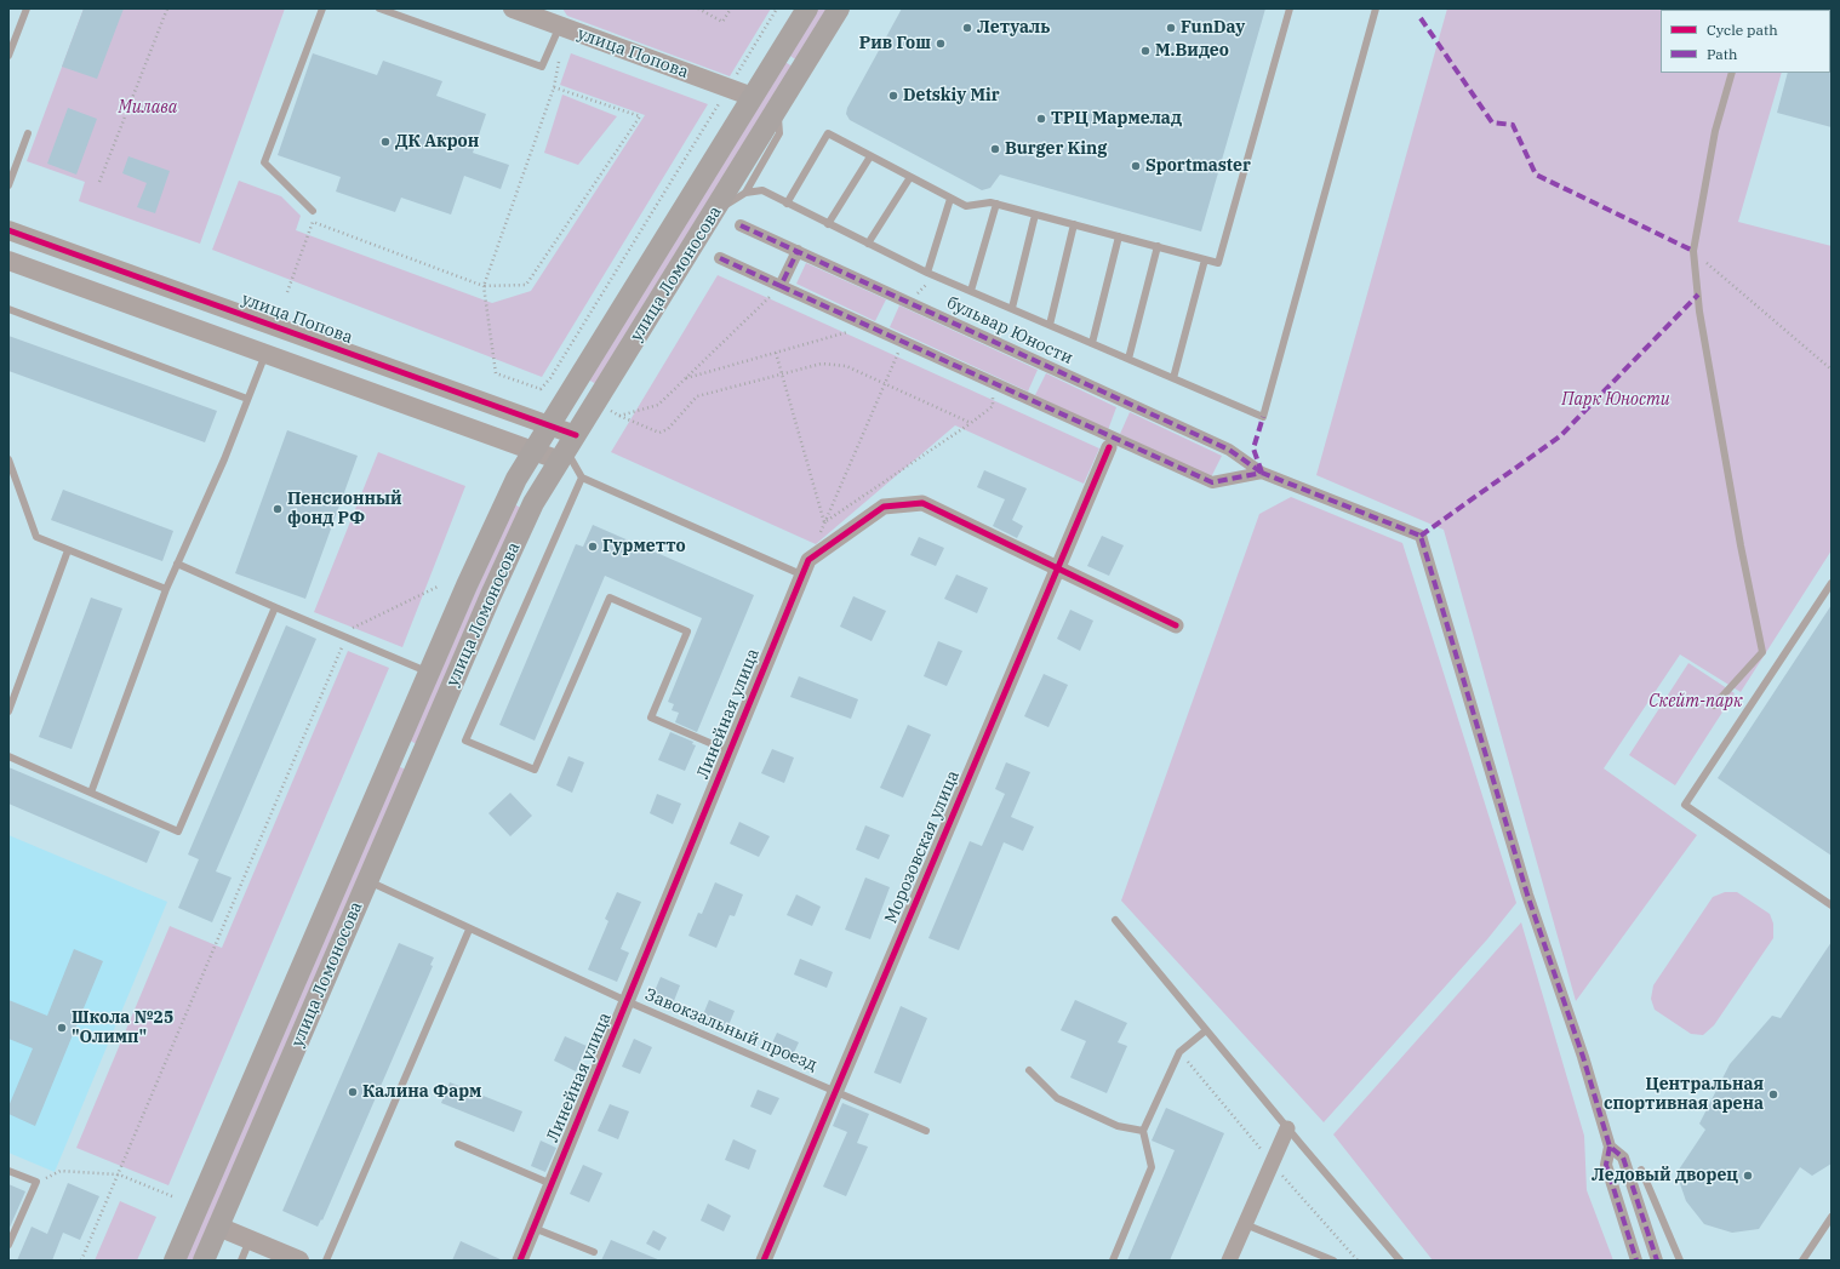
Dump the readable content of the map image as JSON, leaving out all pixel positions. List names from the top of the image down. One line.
{"streets":{"main road":["улица Ломоносова"],"street":["улица Попова","бульвар Юности","Линейная улица","Морозовская улица"],"lane":["Завокзальный проезд"]},"crossings":[["улица Попова","улица Ломоносова"],["улица Ломоносова","Завокзальный проезд"],["Линейная улица","Морозовская улица"],["Линейная улица","Завокзальный проезд"],["Морозовская улица","Завокзальный проезд"]],"parks":["Милава","Парк Юности","Скейт-парк"],"places":["Летуаль","FunDay","Рив Гош","М.Видео","Detskiy Mir","ТРЦ Мармелад","ДК Акрон","Burger King","Sportmaster","Пенсионный фонд РФ","Гурметто","Школа №25 \"Олимп\"","Калина Фарм","Центральная спортивная арена","Ледовый дворец"],"legend":["Cycle path","Path"]}
